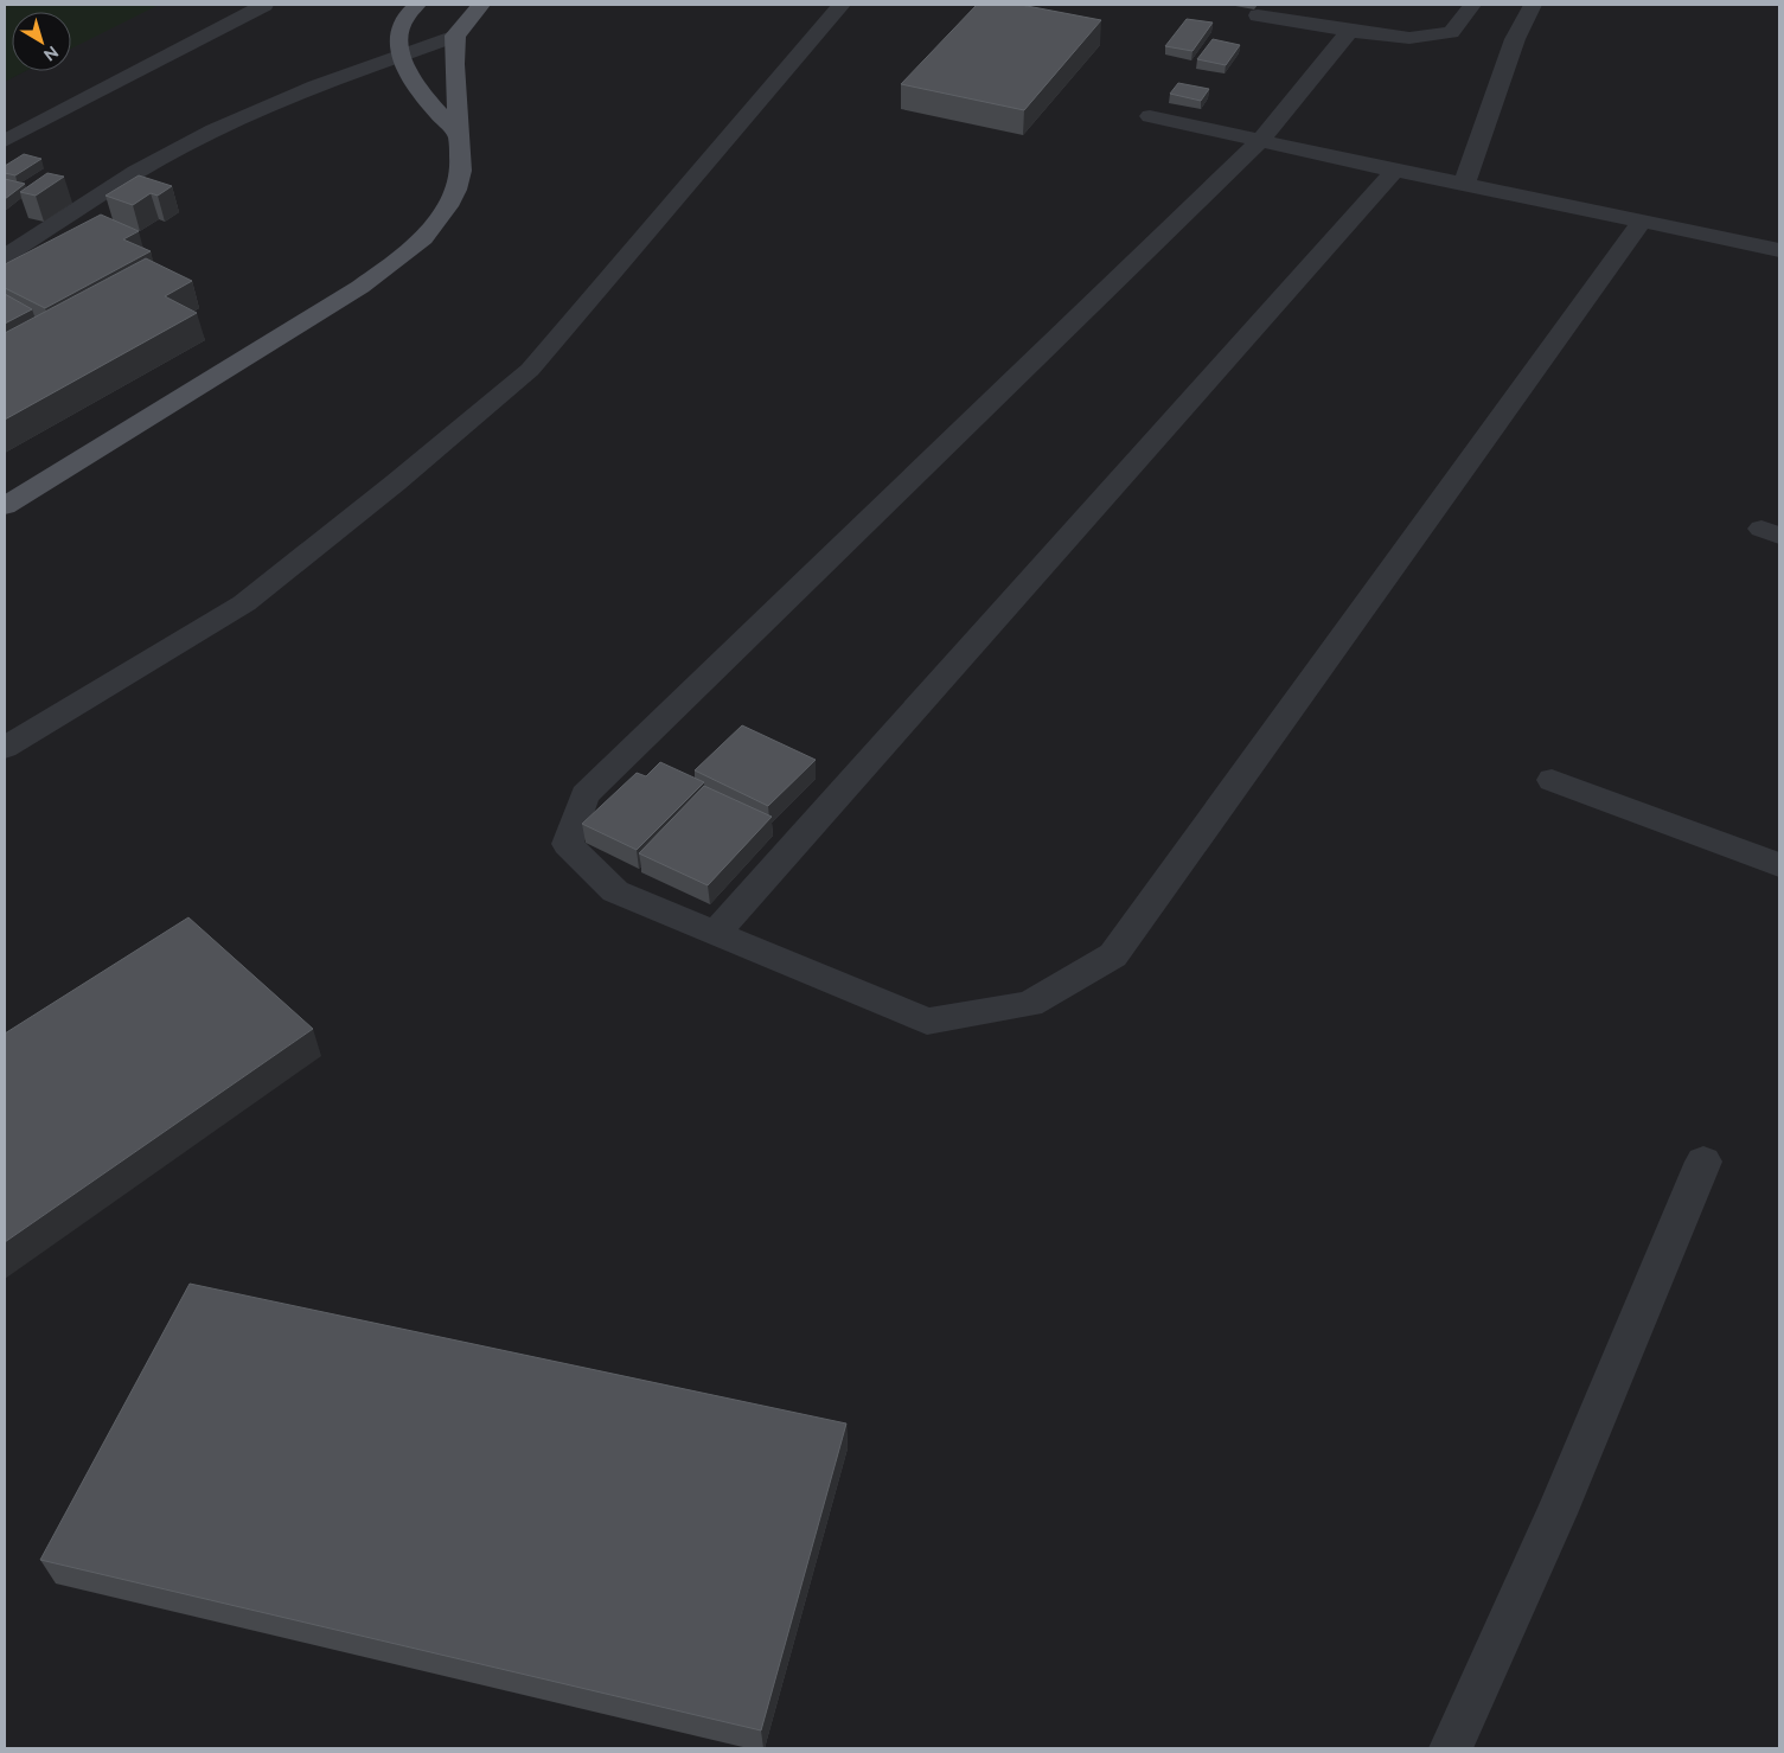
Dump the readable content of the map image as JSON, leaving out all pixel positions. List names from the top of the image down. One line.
{"north":"bottom right"}
